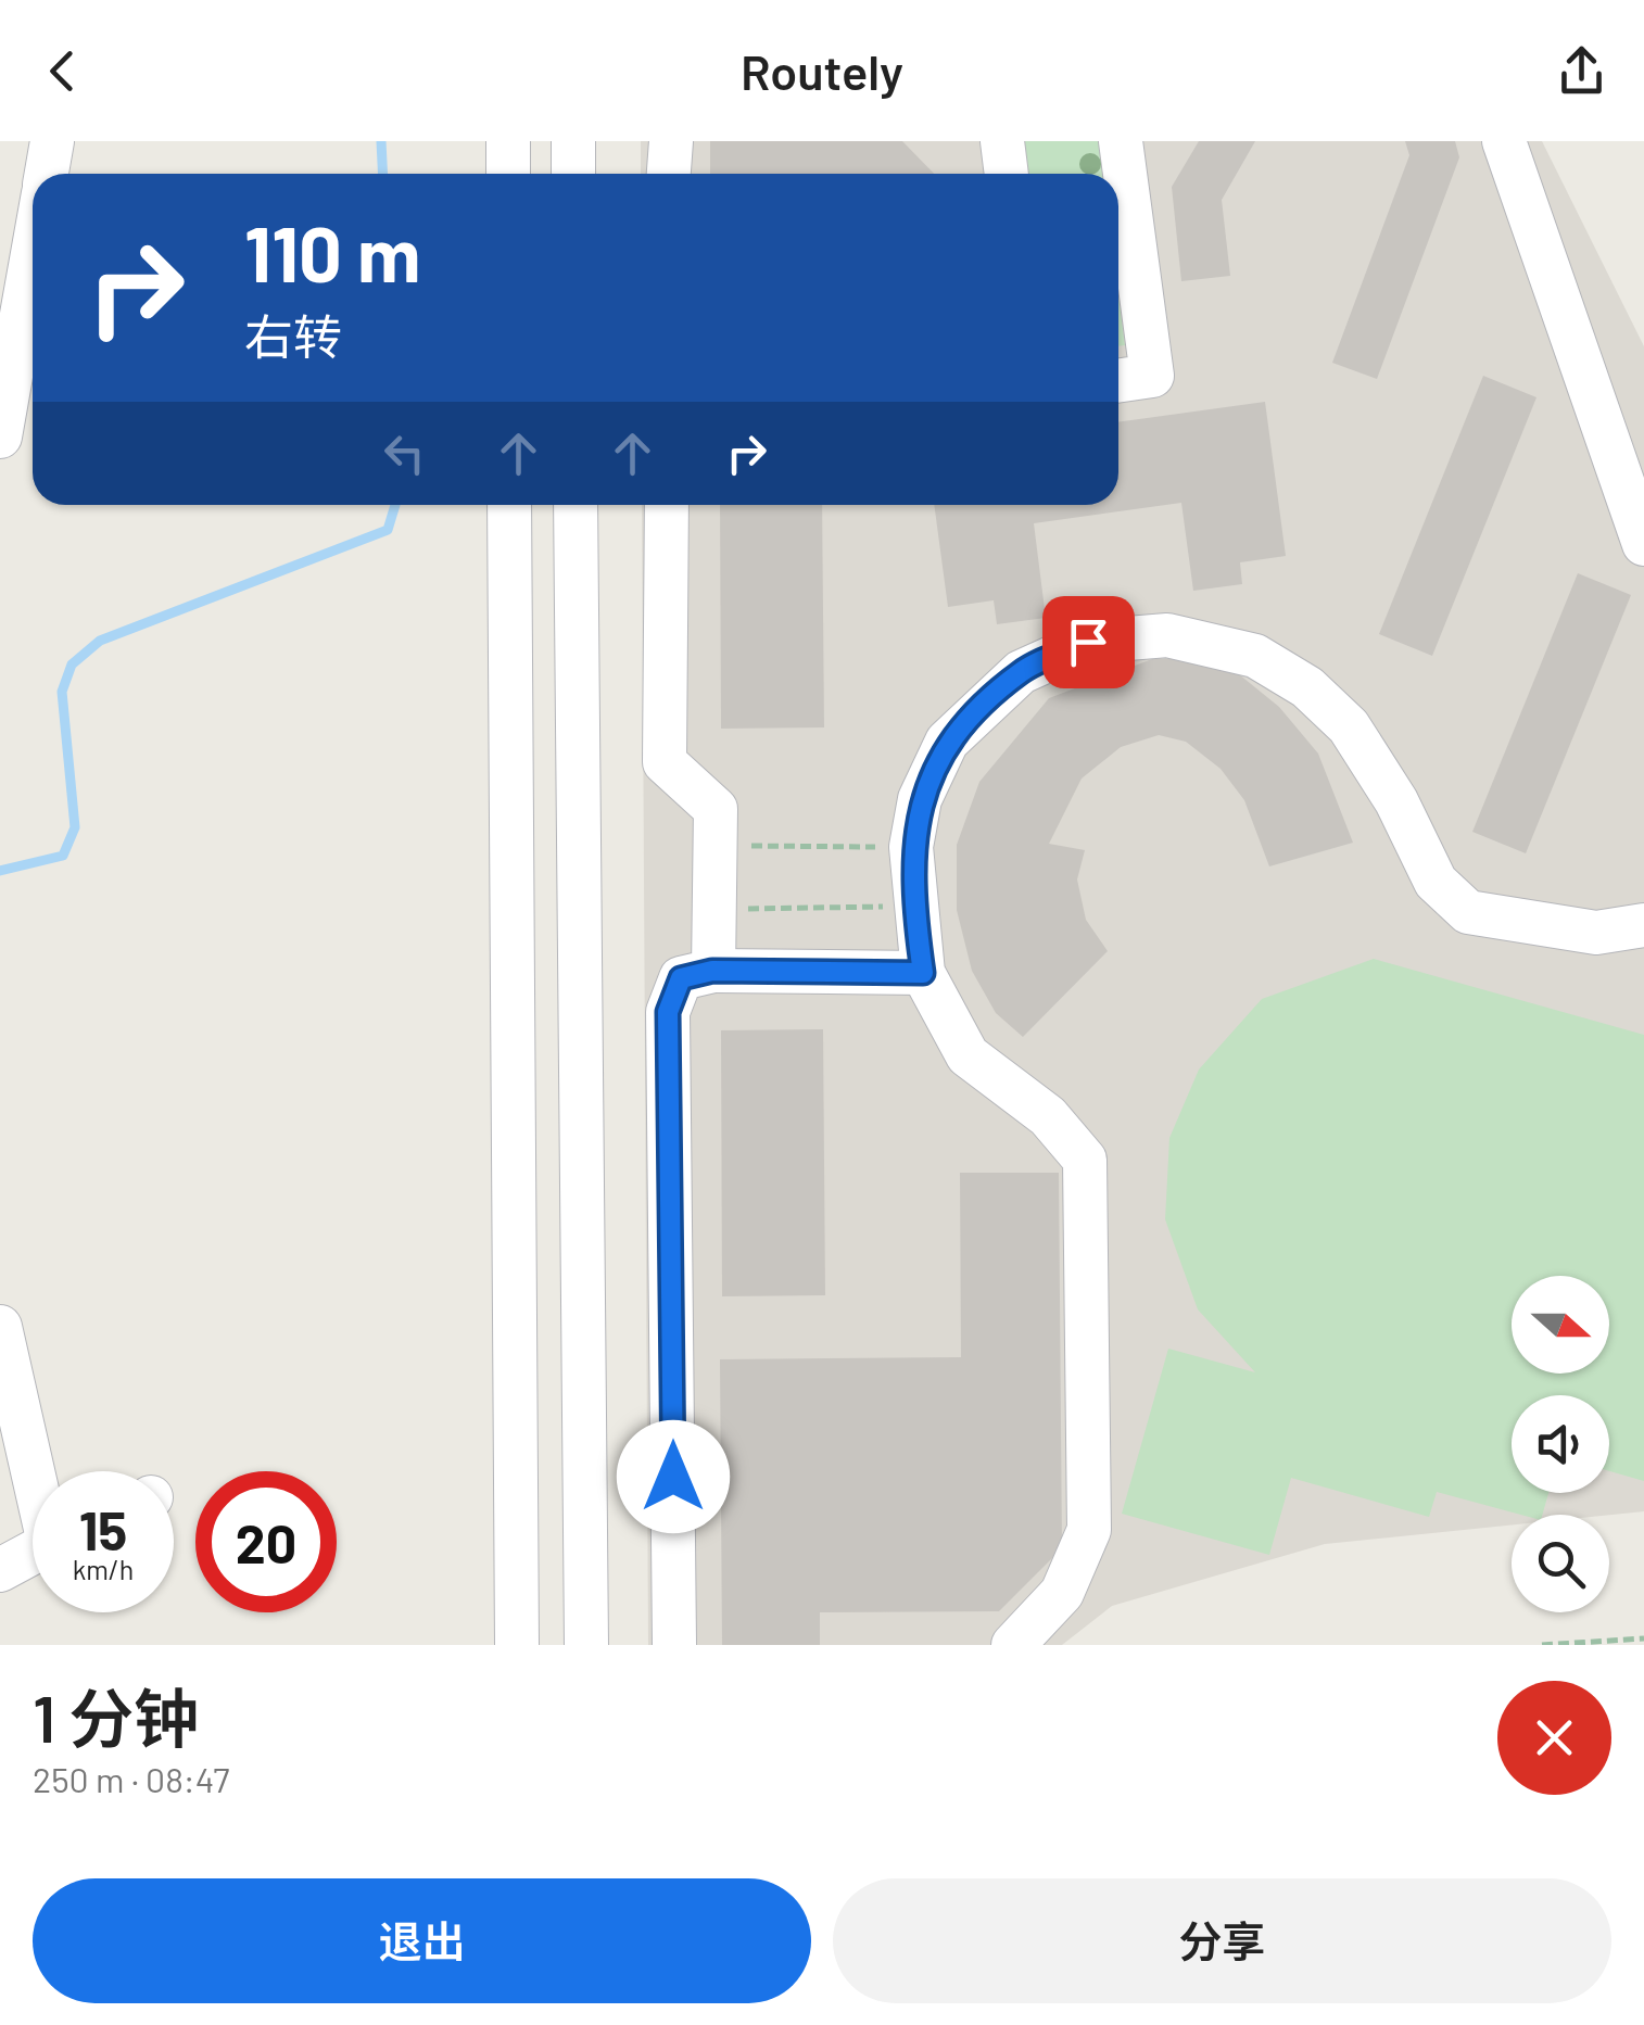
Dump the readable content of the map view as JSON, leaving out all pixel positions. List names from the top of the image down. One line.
{"north":"right","page":{"header":"Routely","turn":["110 m","右转"],"speed":"15 km/h","limit":"20","heading":["1 分钟","250 m · 08:47"],"buttons":["退出","分享"]}}
